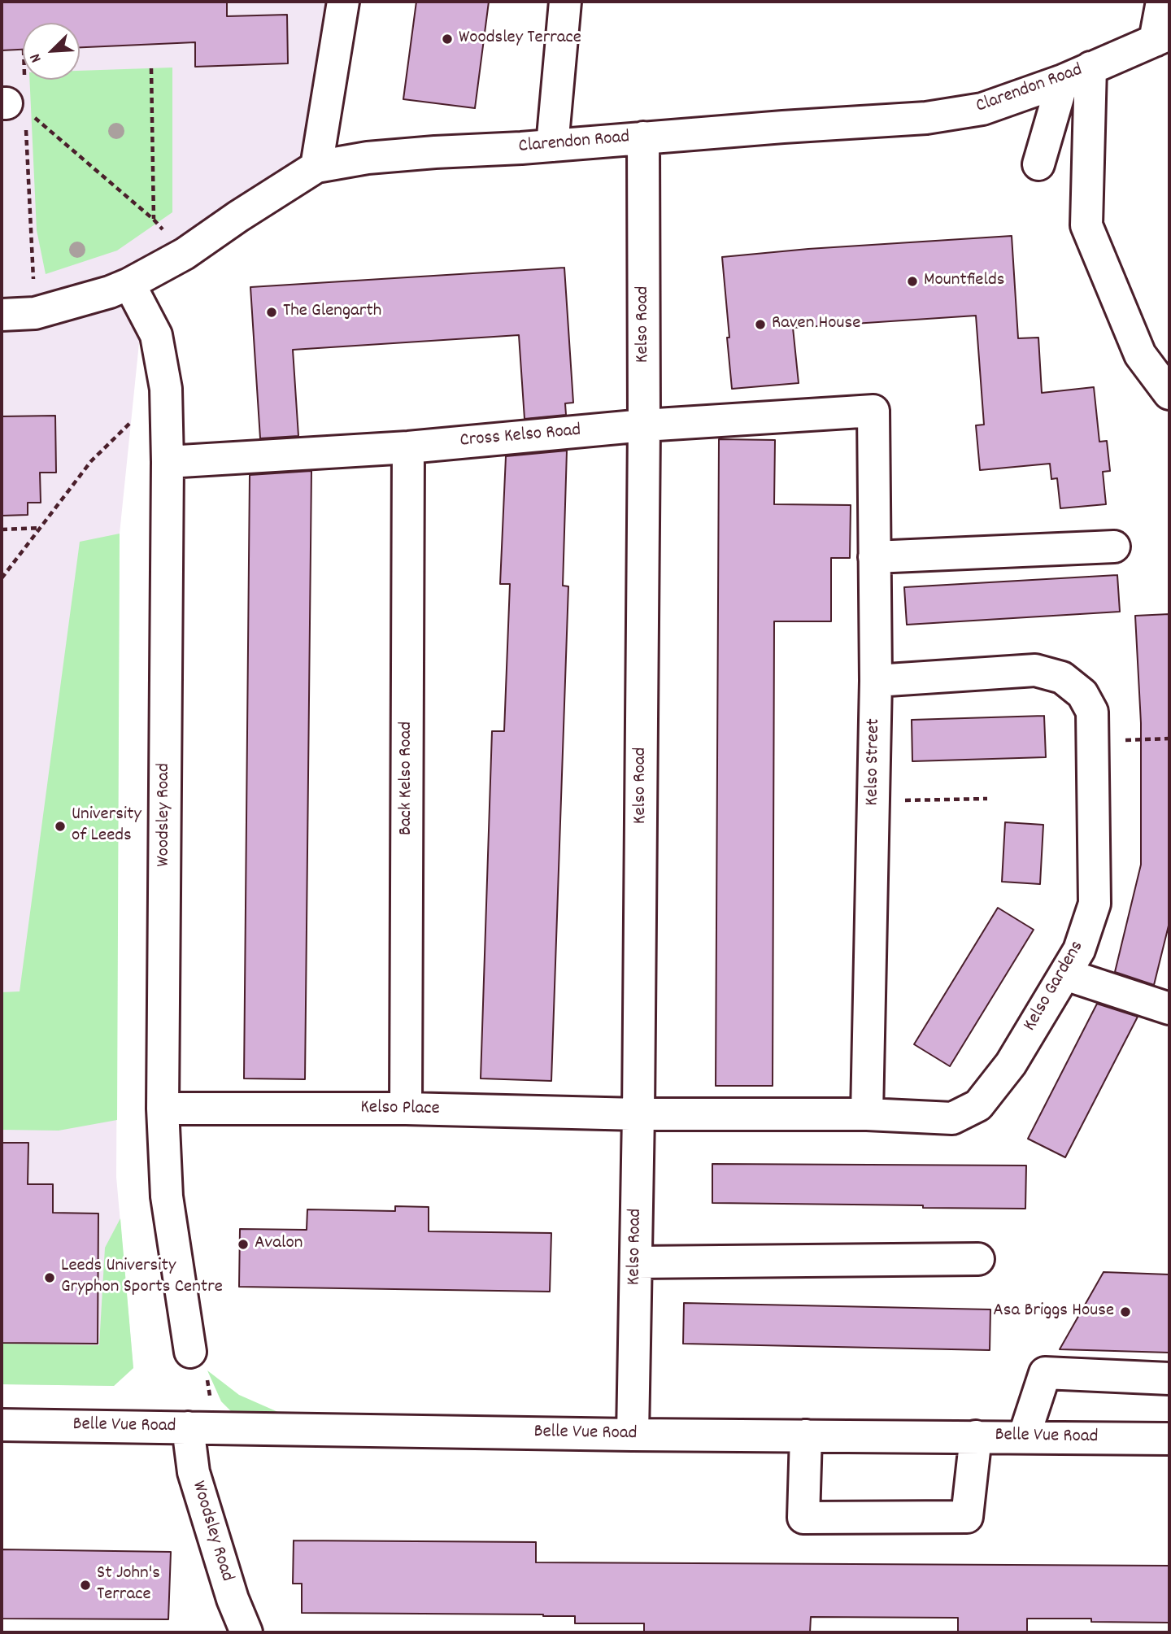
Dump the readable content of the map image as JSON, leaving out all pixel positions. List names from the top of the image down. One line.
{"streets":{"street":["Clarendon Road","Kelso Road","Cross Kelso Road","Kelso Street","Back Kelso Road","Woodsley Road","Kelso Gardens","Kelso Place","Belle Vue Road"]},"crossings":[["Clarendon Road","Kelso Road"],["Clarendon Road","Woodsley Road"],["Kelso Road","Cross Kelso Road"],["Kelso Road","Kelso Gardens"],["Kelso Road","Kelso Place"],["Kelso Road","Belle Vue Road"],["Cross Kelso Road","Kelso Street"],["Cross Kelso Road","Back Kelso Road"],["Cross Kelso Road","Woodsley Road"],["Kelso Street","Kelso Gardens"],["Back Kelso Road","Kelso Place"],["Woodsley Road","Kelso Place"],["Woodsley Road","Belle Vue Road"],["Kelso Gardens","Kelso Place"]],"places":["Woodsley Terrace","Mountfields","The Glengarth","Raven House","University of Leeds","Avalon","Leeds University Gryphon Sports Centre","Asa Briggs House","St John's Terrace"],"north":"bottom left"}
